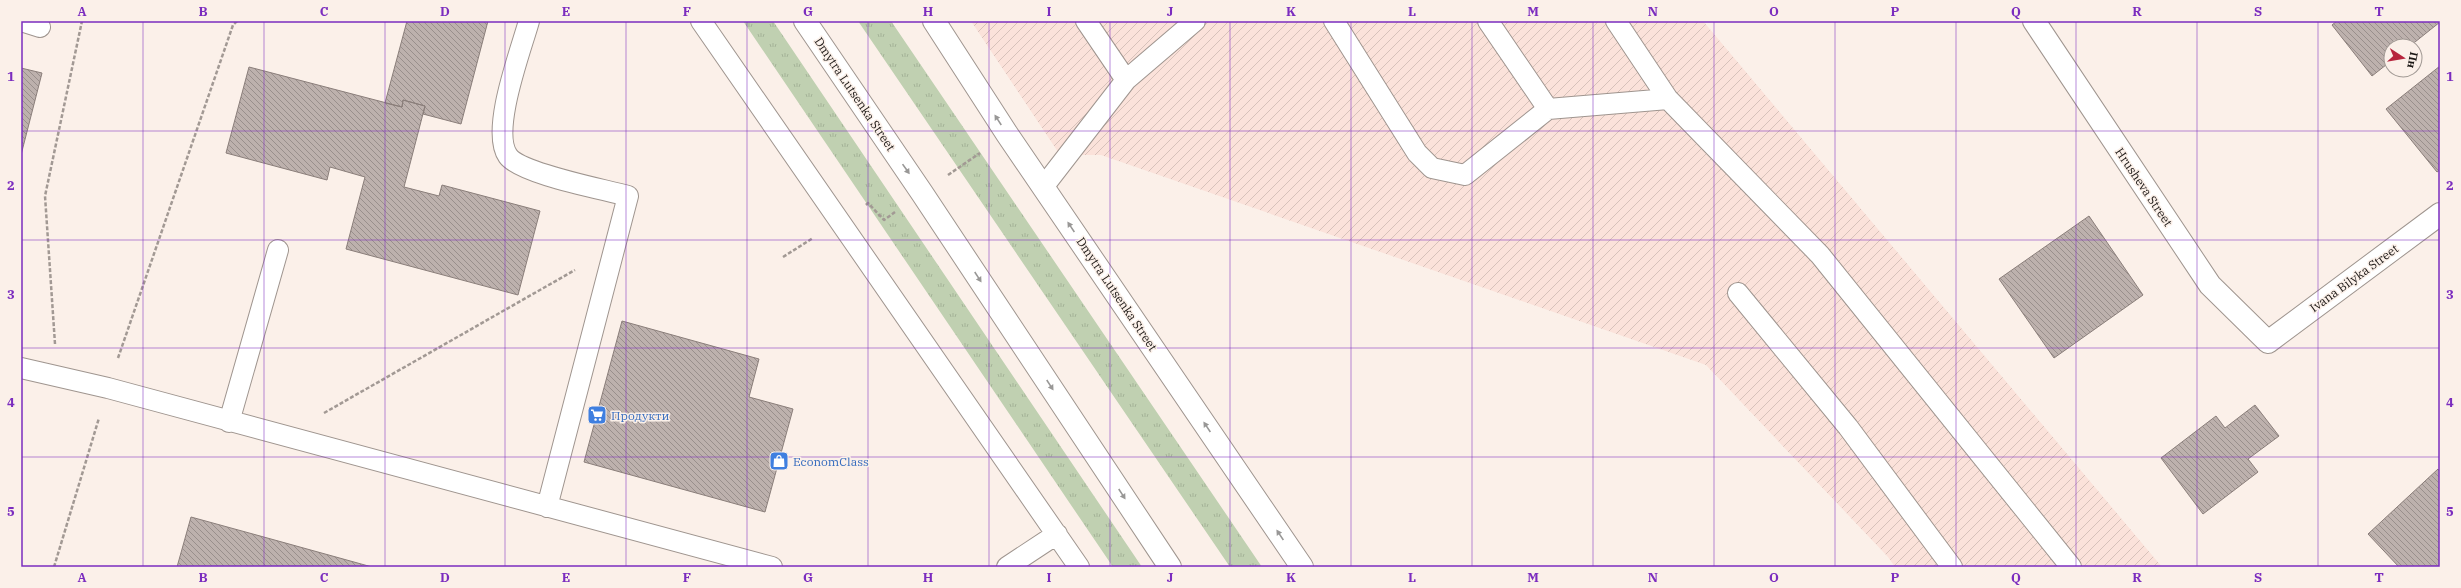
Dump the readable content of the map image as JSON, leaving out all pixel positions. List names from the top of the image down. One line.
{"streets":{"main road":["Dmytra Lutsenka Street","Hrusheva Street","Ivana Bilyka Street"]},"crossings":[["Hrusheva Street","Ivana Bilyka Street"]],"places":{"supermarket":["Продукти"],"shop":["EconomClass"]},"north":"right","grid":{"columns":["A","B","C","D","E","F","G","H","I","J","K","L","M","N","O","P","Q","R","S","T"],"rows":["1","2","3","4","5"]}}
